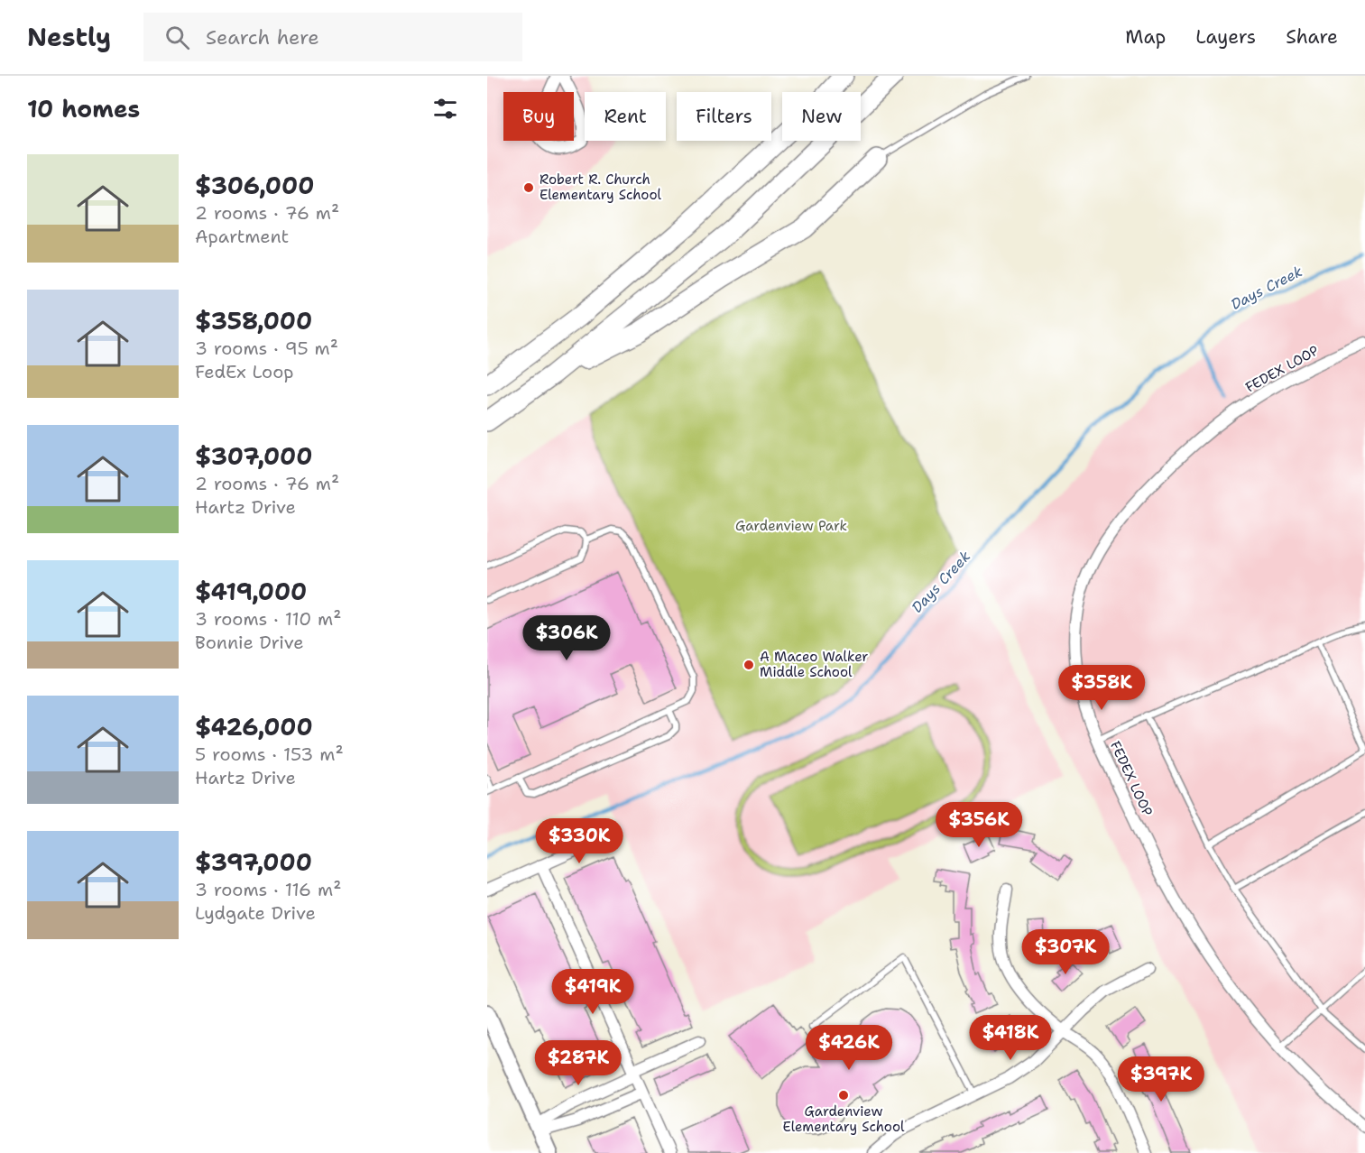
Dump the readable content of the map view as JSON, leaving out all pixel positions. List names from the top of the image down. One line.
{"streets":{"street":["FEDEX LOOP"]},"water":["Days Creek"],"parks":["Gardenview Park"],"places":["Robert R. Church Elementary School","A Maceo Walker Middle School","Gardenview Elementary School"],"page":{"header":"Nestly","search":"Search here","nav":["Map","Layers","Share"],"heading":"10 homes","chip":["Buy","Rent","Filters","New"],"list":[{"name":"$306,000","note":"2 rooms · 76 m² · Apartment"},{"name":"$358,000","note":"3 rooms · 95 m² · FedEx Loop"},{"name":"$307,000","note":"2 rooms · 76 m² · Hartz Drive"},{"name":"$419,000","note":"3 rooms · 110 m² · Bonnie Drive"},{"name":"$426,000","note":"5 rooms · 153 m² · Hartz Drive"},{"name":"$397,000","note":"3 rooms · 116 m² · Lydgate Drive"}],"price":["$306K","$358K","$356K","$330K","$307K","$419K","$418K","$426K","$287K","$397K"]}}
